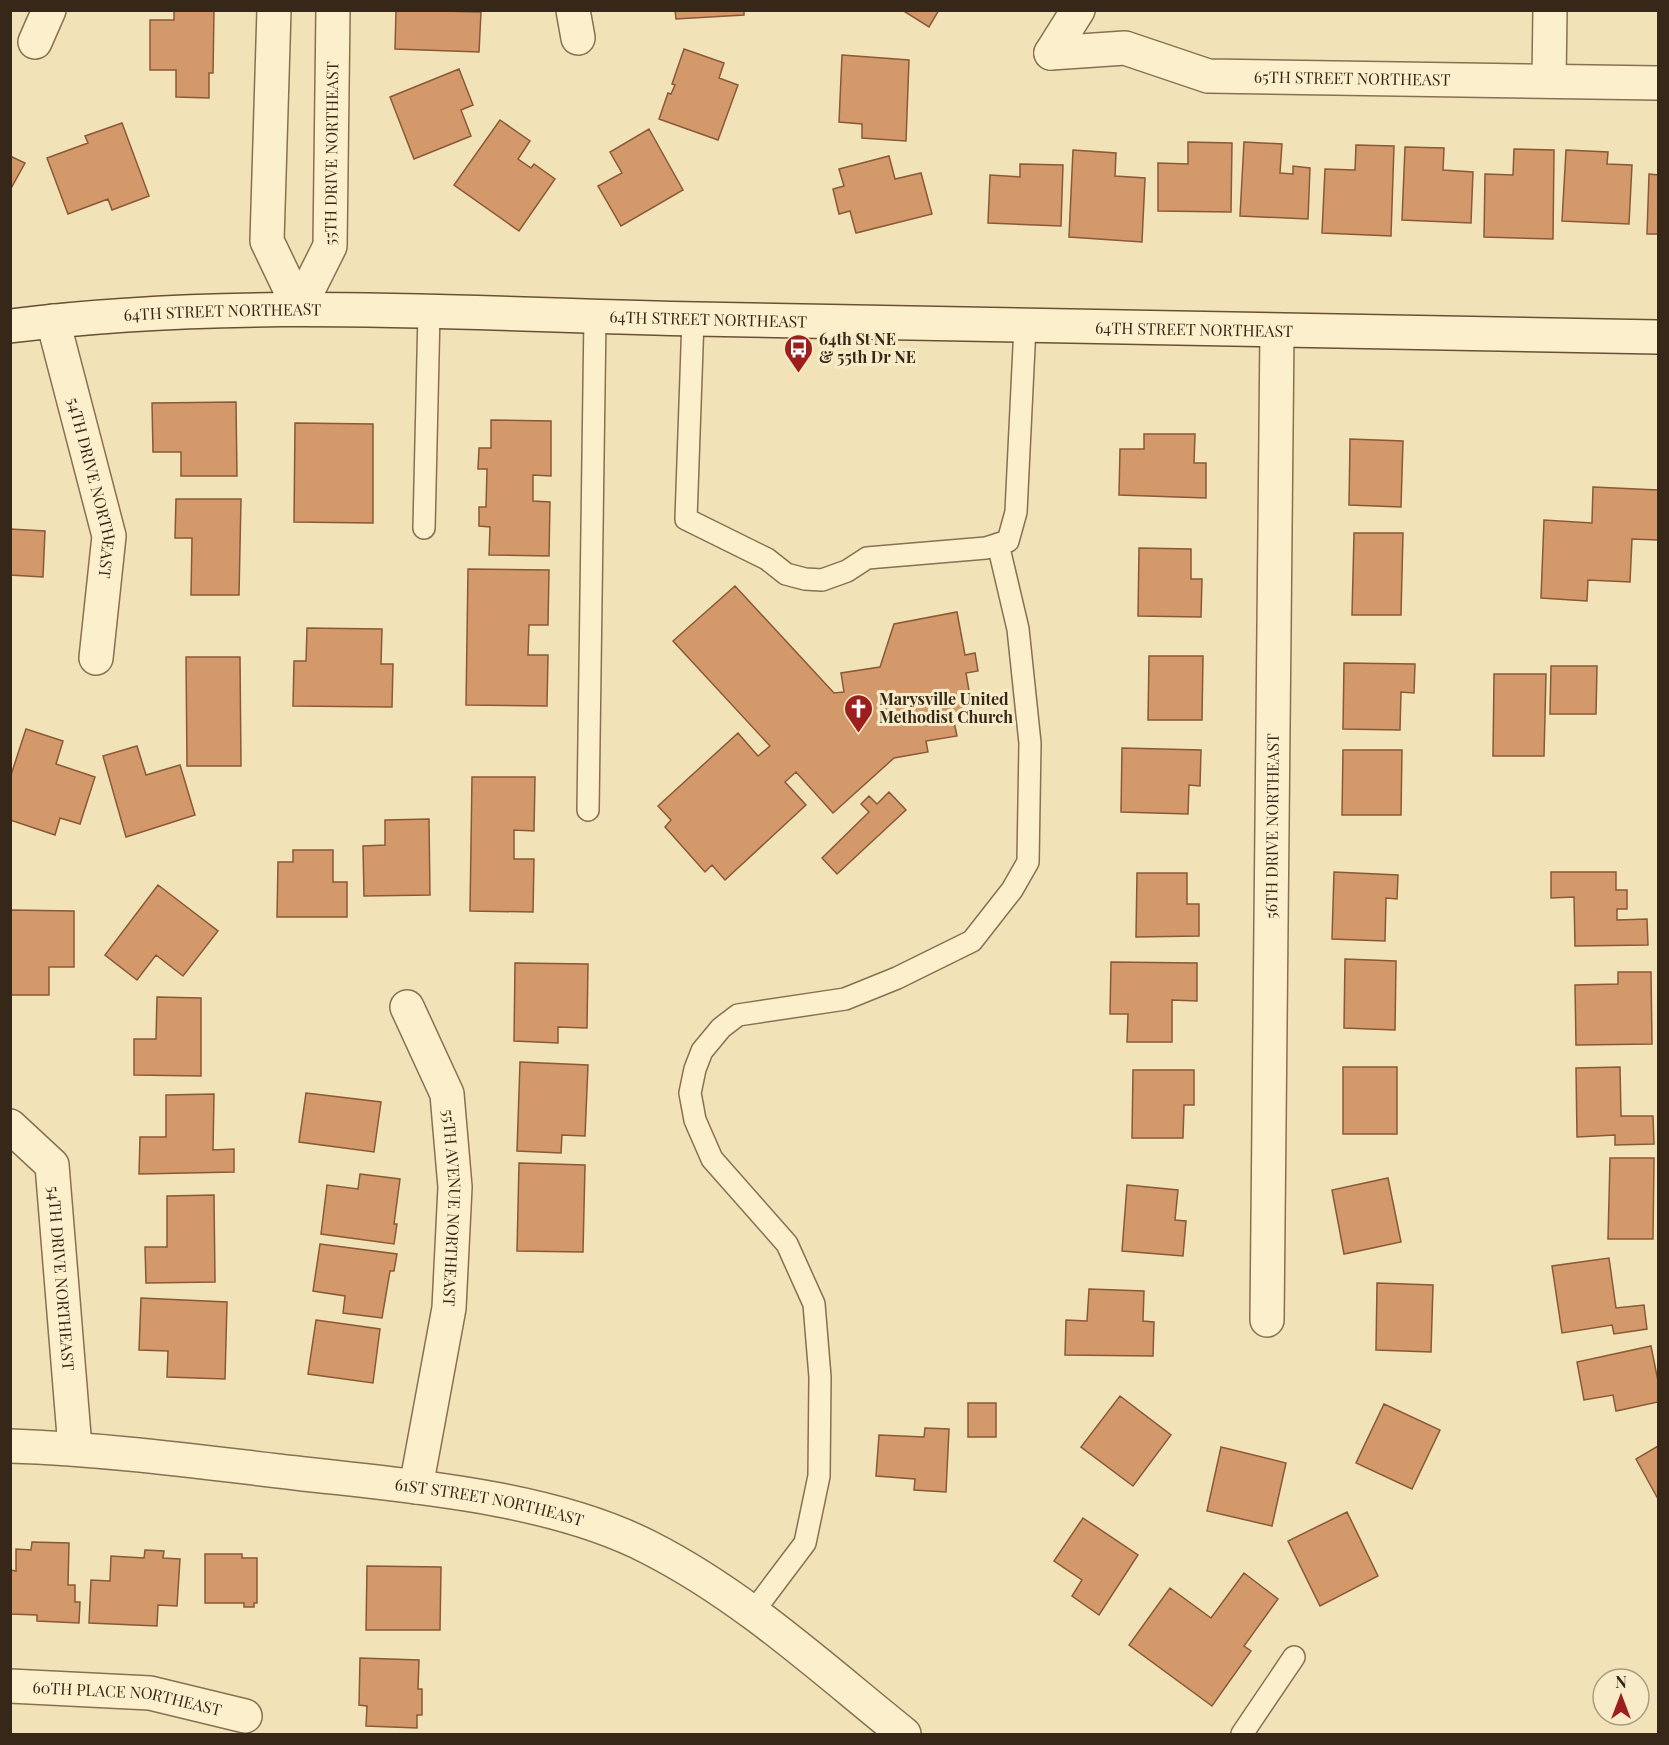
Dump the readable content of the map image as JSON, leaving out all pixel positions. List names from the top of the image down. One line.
{"streets":{"street":["65TH STREET NORTHEAST","55TH DRIVE NORTHEAST","64TH STREET NORTHEAST","54TH DRIVE NORTHEAST","56TH DRIVE NORTHEAST","55TH AVENUE NORTHEAST","61ST STREET NORTHEAST","60TH PLACE NORTHEAST"]},"crossings":[["55TH DRIVE NORTHEAST","64TH STREET NORTHEAST"],["64TH STREET NORTHEAST","54TH DRIVE NORTHEAST"],["64TH STREET NORTHEAST","56TH DRIVE NORTHEAST"],["54TH DRIVE NORTHEAST","61ST STREET NORTHEAST"],["55TH AVENUE NORTHEAST","61ST STREET NORTHEAST"]],"places":{"bus stop":["64th St NE & 55th Dr NE"],"church":["Marysville United Methodist Church"]},"north":"top"}
